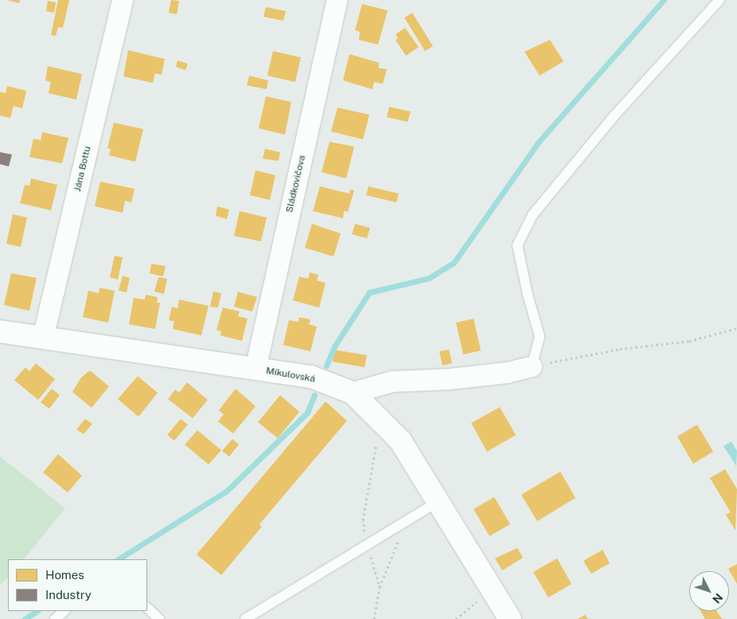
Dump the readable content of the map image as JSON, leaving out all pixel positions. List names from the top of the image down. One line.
{"streets":{"street":["Jána Bottu","Sládkovičova","Mikulovská"]},"crossings":[["Jána Bottu","Mikulovská"],["Sládkovičova","Mikulovská"]],"legend":["Homes","Industry"],"north":"bottom right"}
